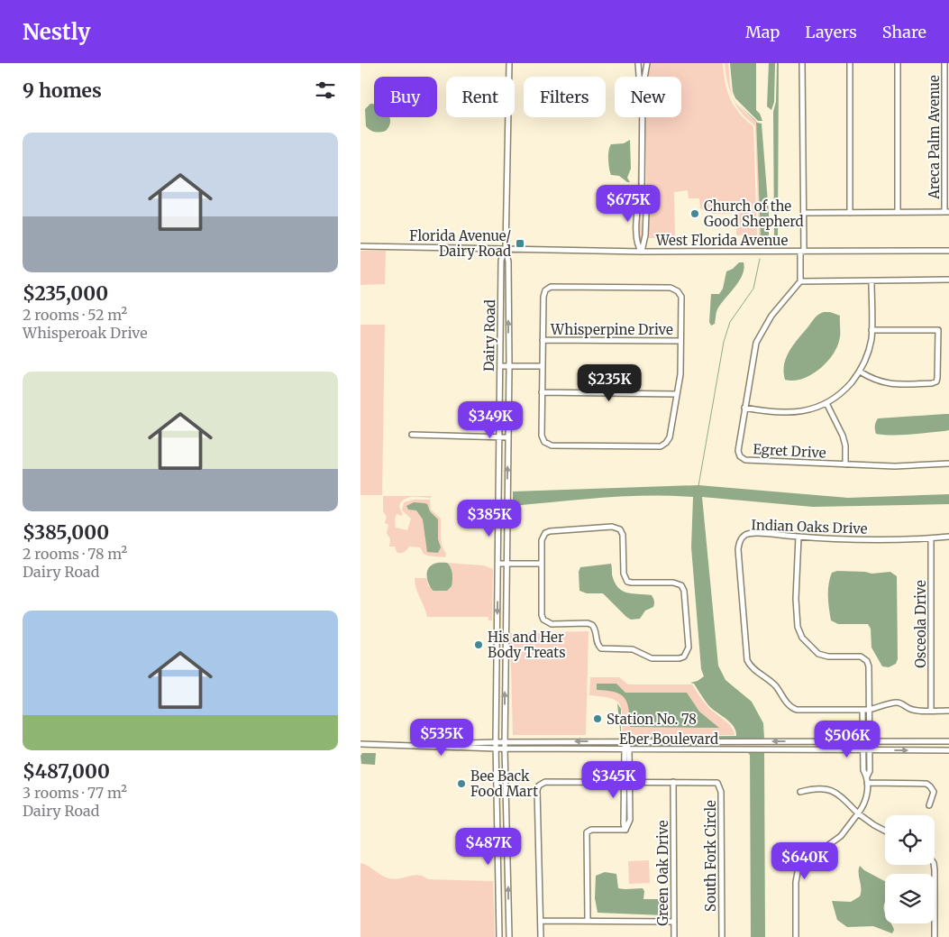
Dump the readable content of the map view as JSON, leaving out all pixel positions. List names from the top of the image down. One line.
{"streets":{"street":["Areca Palm Avenue","West Florida Avenue","Whisperpine Drive","Dairy Road","Egret Drive","Indian Oaks Drive","Osceola Drive","Eber Boulevard","South Fork Circle","Green Oak Drive"]},"crossings":[["West Florida Avenue","Dairy Road"],["Dairy Road","Eber Boulevard"],["Indian Oaks Drive","Osceola Drive"],["South Fork Circle","Green Oak Drive"]],"places":{"other":["Church of the Good Shepherd","His and Her Body Treats","Station No. 78","Bee Back Food Mart"],"transit":["Florida Avenue/ Dairy Road"]},"page":{"header":"Nestly","nav":["Map","Layers","Share"],"heading":"9 homes","chip":["Buy","Rent","Filters","New"],"list":[{"name":"$235,000","note":"2 rooms · 52 m² · Whisperoak Drive"},{"name":"$385,000","note":"2 rooms · 78 m² · Dairy Road"},{"name":"$487,000","note":"3 rooms · 77 m² · Dairy Road"}],"price":["$675K","$235K","$349K","$385K","$535K","$506K","$345K","$487K","$640K"]}}
